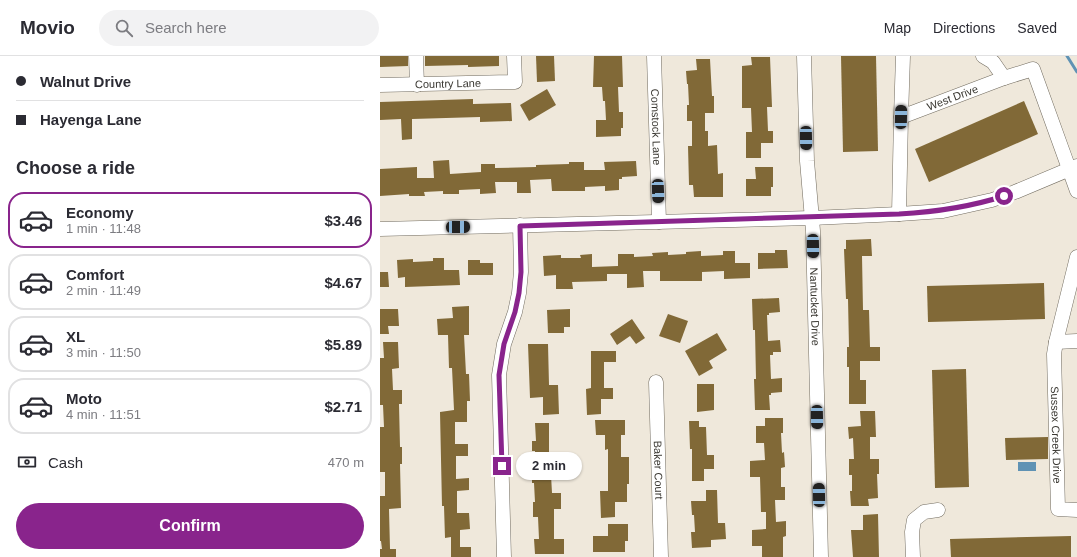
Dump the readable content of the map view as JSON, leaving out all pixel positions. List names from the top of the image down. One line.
{"streets":{"street":["Country Lane","West Drive","Comstock Lane","Nantucket Drive","Sussex Creek Drive","Baker Court"]},"page":{"header":"Movio","search":"Search here","nav":["Map","Directions","Saved"],"banner":["Walnut Drive","Hayenga Lane"],"heading":"Choose a ride","list":[{"name":"Economy","note":"1 min · 11:48","value":"$3.46"},{"name":"Comfort","note":"2 min · 11:49","value":"$4.67"},{"name":"XL","note":"3 min · 11:50","value":"$5.89"},{"name":"Moto","note":"4 min · 11:51","value":"$2.71"}],"pay":["Cash","470 m"],"bubble":"2 min","buttons":"Confirm"}}
